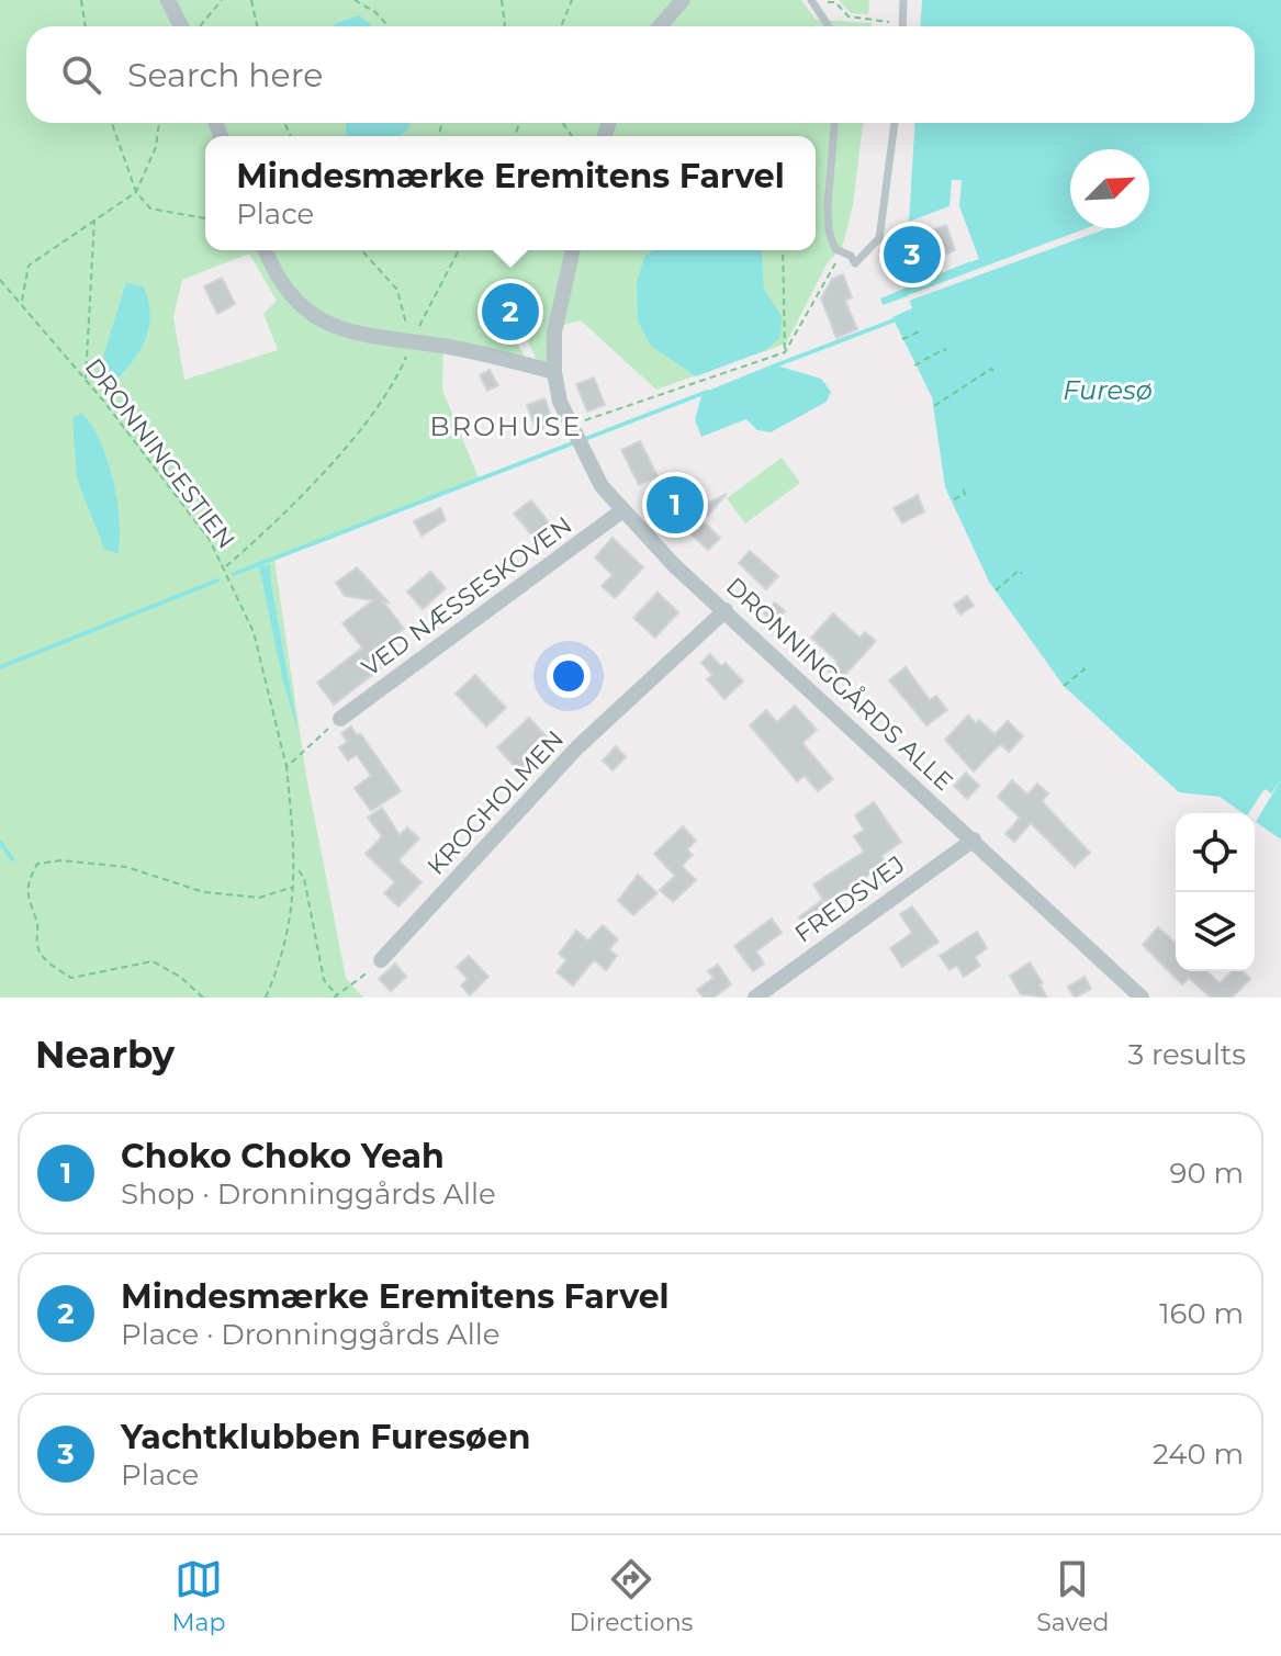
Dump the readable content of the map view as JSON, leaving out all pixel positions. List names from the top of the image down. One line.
{"streets":{"street":["VED NÆSSESKOVEN","DRONNINGGÅRDS ALLE","KROGHOLMEN","FREDSVEJ"],"path":["DRONNINGESTIEN"]},"crossings":[["VED NÆSSESKOVEN","DRONNINGGÅRDS ALLE"],["DRONNINGGÅRDS ALLE","KROGHOLMEN"],["DRONNINGGÅRDS ALLE","FREDSVEJ"]],"districts":["BROHUSE"],"water":["Furesø"],"north":"top right","page":{"search":"Search here","popup":["Mindesmærke Eremitens Farvel","Place"],"pins":["3","2","1"],"heading":["Nearby","3 results"],"list":[{"mark":"1","name":"Choko Choko Yeah","note":"Shop · Dronninggårds Alle","value":"90 m"},{"mark":"2","name":"Mindesmærke Eremitens Farvel","note":"Place · Dronninggårds Alle","value":"160 m"},{"mark":"3","name":"Yachtklubben Furesøen","note":"Place","value":"240 m"}],"nav":["Map","Directions","Saved"]}}
